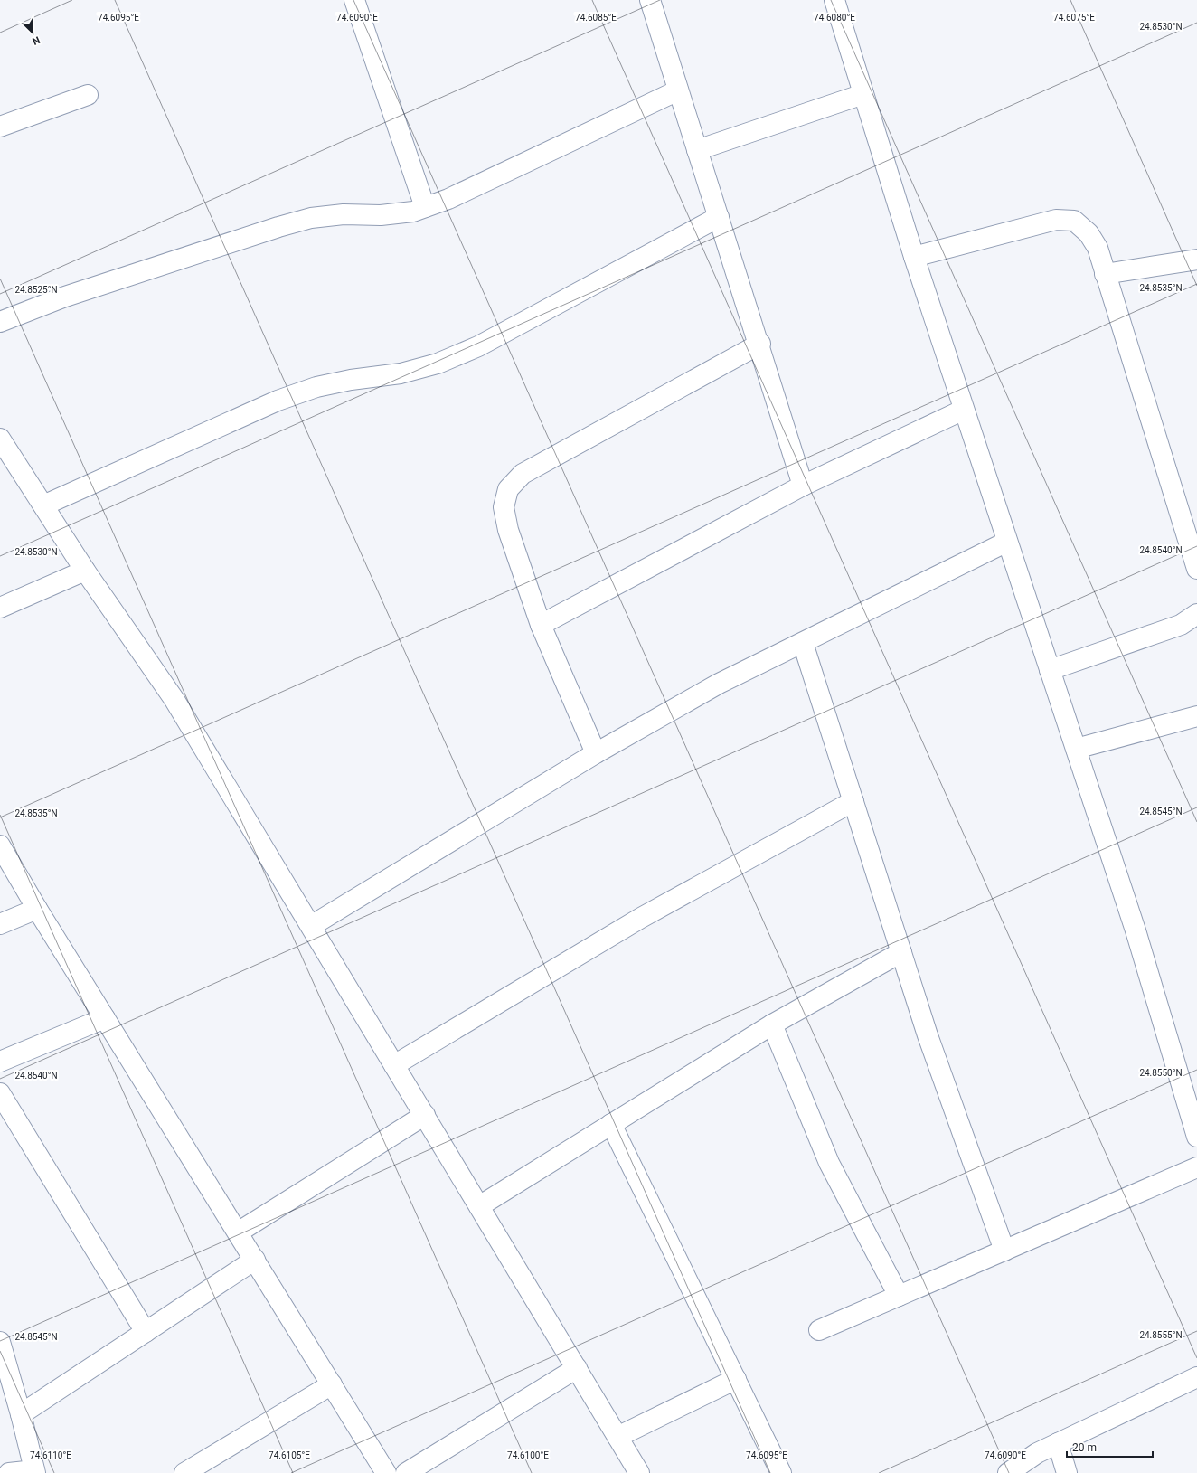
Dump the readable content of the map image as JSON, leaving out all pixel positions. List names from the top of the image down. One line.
{"scale_bar":"20 m","north":"bottom right","coordinates":["74.6095°E","74.6090°E","74.6085°E","74.6080°E","74.6075°E","24.8530°N","24.8535°N","24.8525°N","24.8540°N","24.8545°N","24.8550°N","24.8555°N","74.6110°E","74.6105°E","74.6100°E"]}
